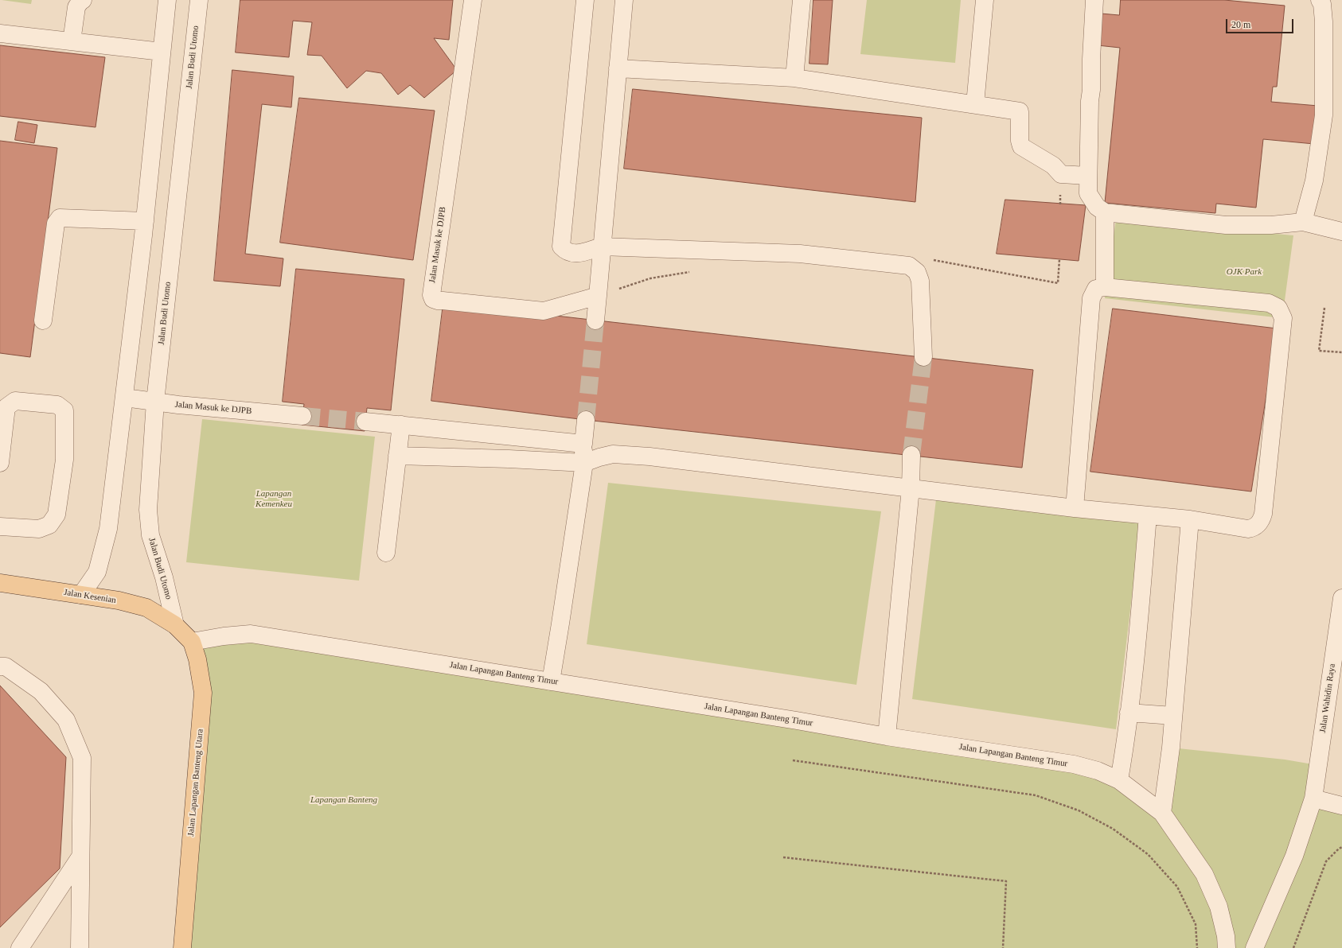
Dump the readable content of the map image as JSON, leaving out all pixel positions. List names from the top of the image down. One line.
{"streets":{"main road":["Jalan Kesenian","Jalan Lapangan Banteng Utara"],"street":["Jalan Budi Utomo","Jalan Masuk ke DJPB","Jalan Lapangan Banteng Timur","Jalan Wahidin Raya"]},"crossings":[["Jalan Budi Utomo","Jalan Masuk ke DJPB"],["Jalan Budi Utomo","Jalan Kesenian"],["Jalan Budi Utomo","Jalan Lapangan Banteng Utara"],["Jalan Kesenian","Jalan Lapangan Banteng Utara"],["Jalan Lapangan Banteng Timur","Jalan Lapangan Banteng Utara"]],"parks":["OJK Park","Lapangan Kemenkeu","Lapangan Banteng"],"scale_bar":"20 m"}
